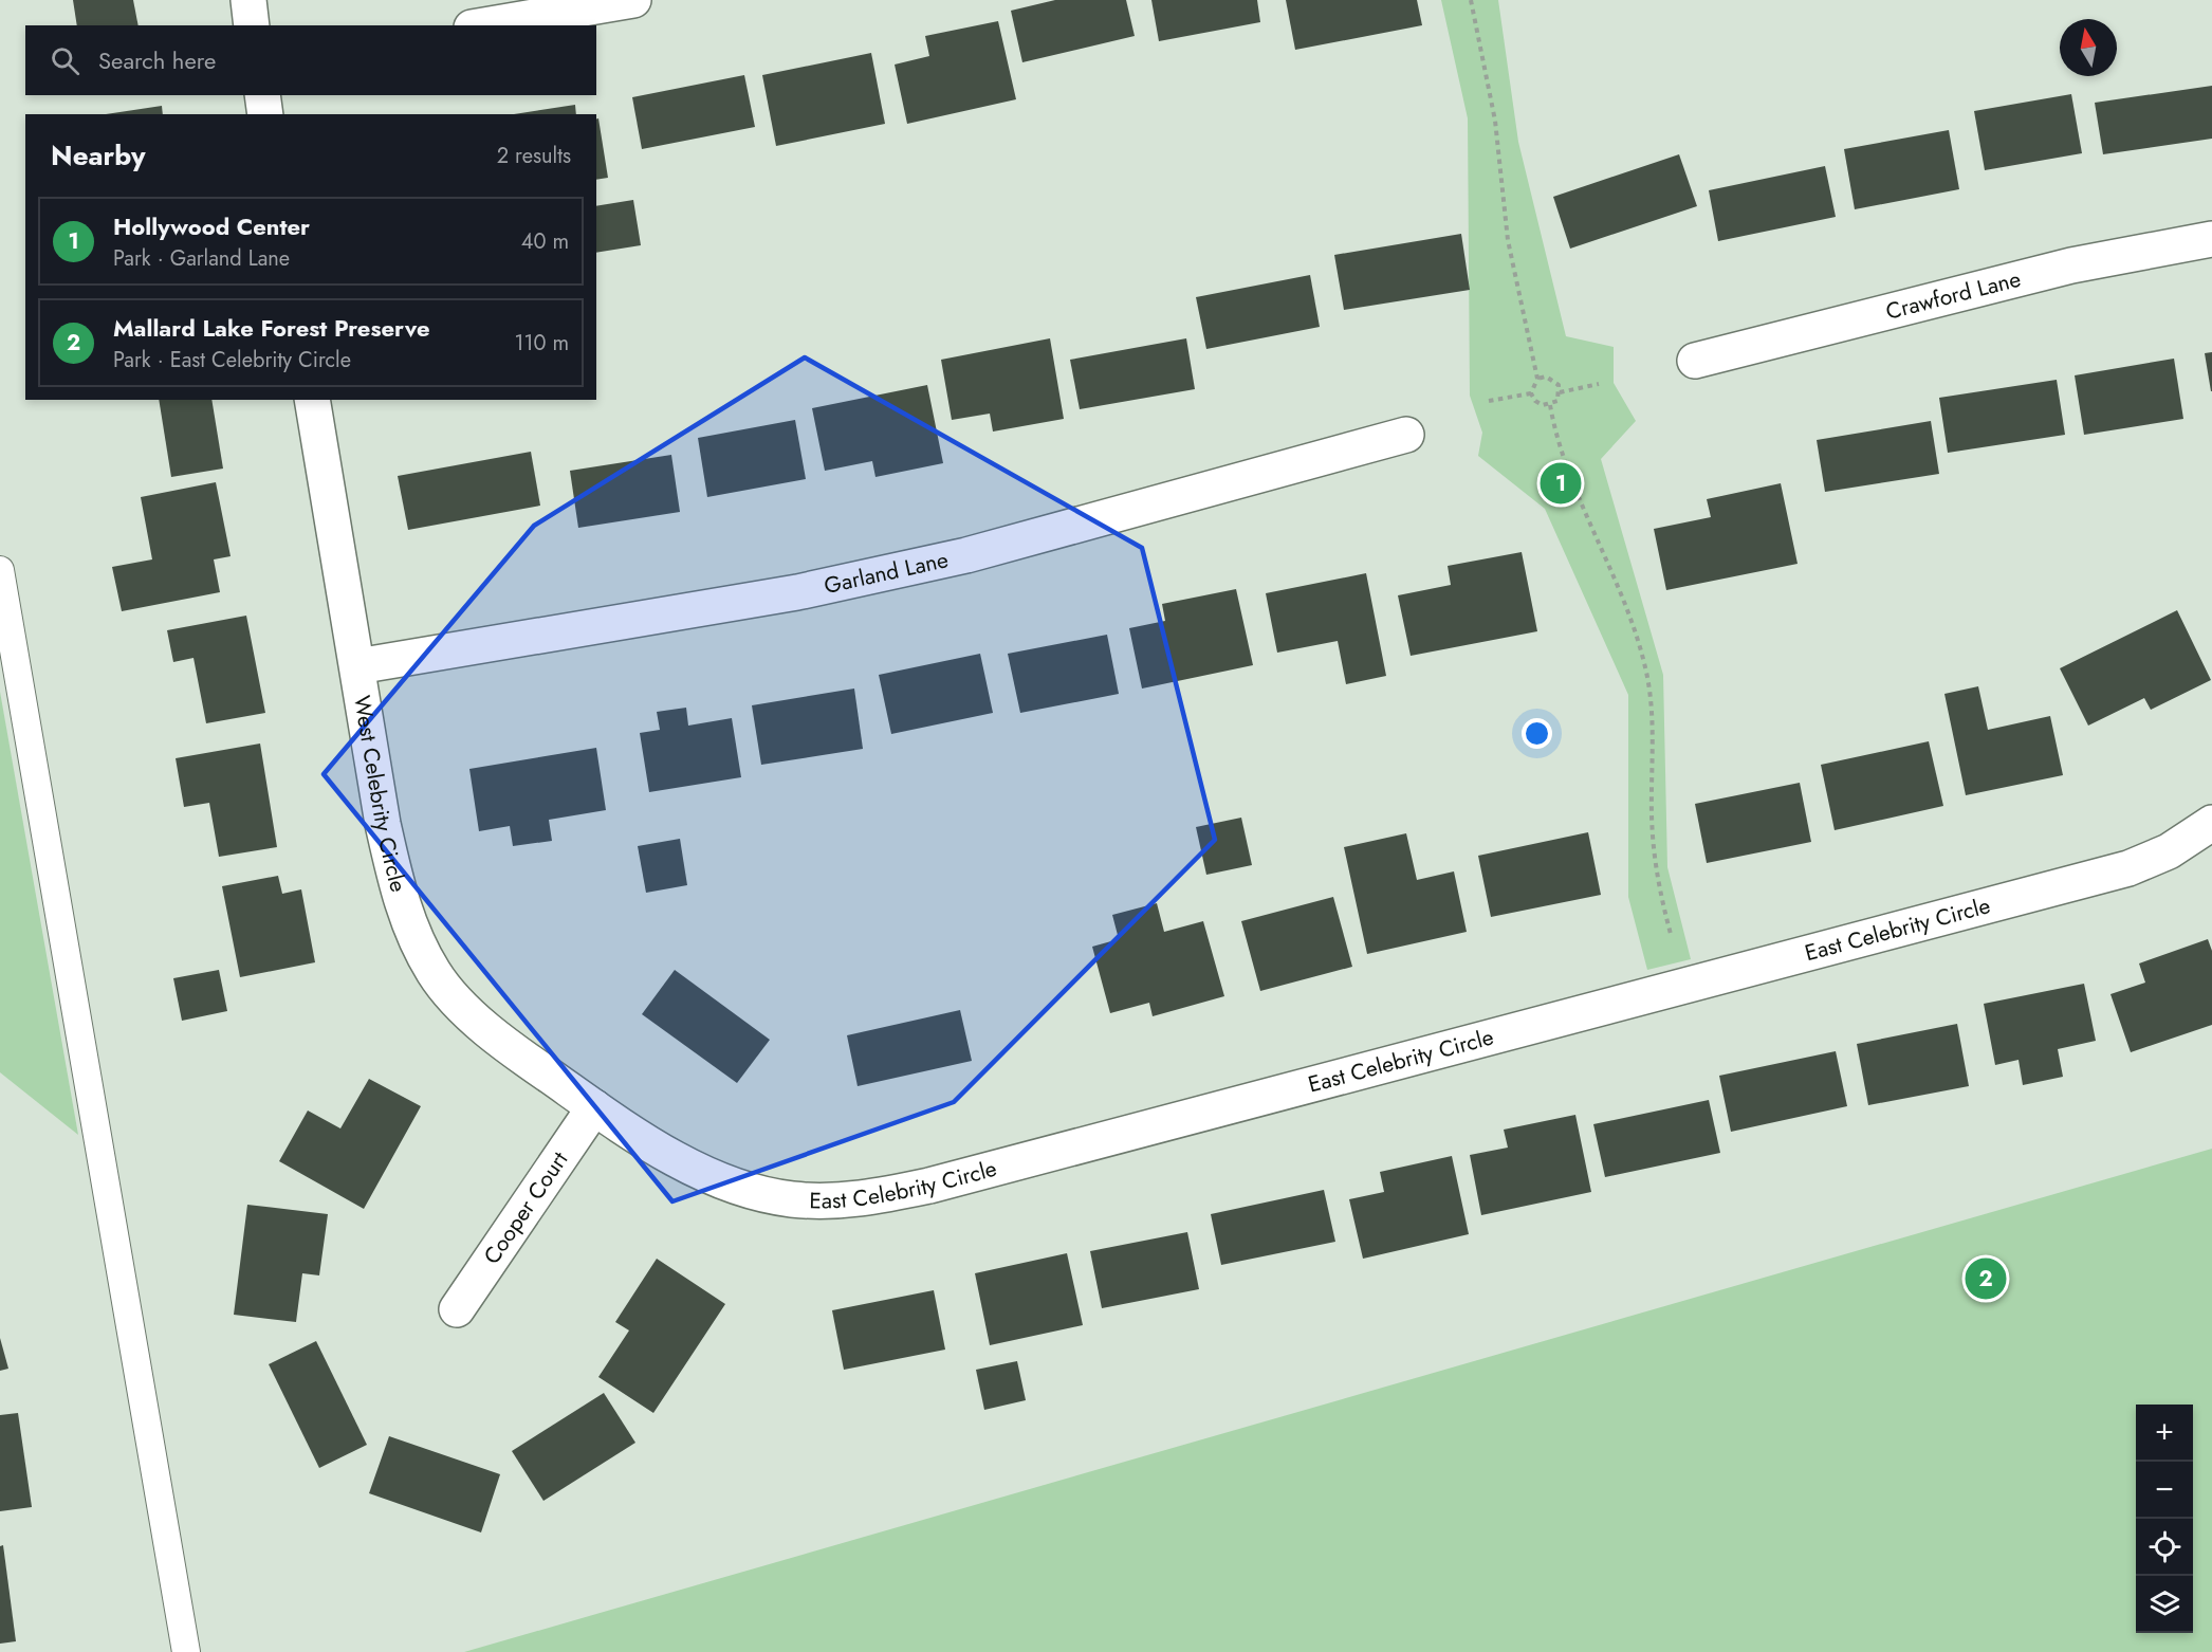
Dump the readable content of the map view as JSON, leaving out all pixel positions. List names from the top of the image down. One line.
{"streets":{"street":["Crawford Lane","Garland Lane","West Celebrity Circle","East Celebrity Circle","Cooper Court"]},"crossings":[["Garland Lane","West Celebrity Circle"],["West Celebrity Circle","East Celebrity Circle"],["West Celebrity Circle","Cooper Court"],["East Celebrity Circle","Cooper Court"]],"north":"top","page":{"search":"Search here","heading":["Nearby","2 results"],"list":[{"mark":"1","name":"Hollywood Center","note":"Park · Garland Lane","value":"40 m"},{"mark":"2","name":"Mallard Lake Forest Preserve","note":"Park · East Celebrity Circle","value":"110 m"}],"pins":["1","2"],"map_buttons":["+","−"]}}
